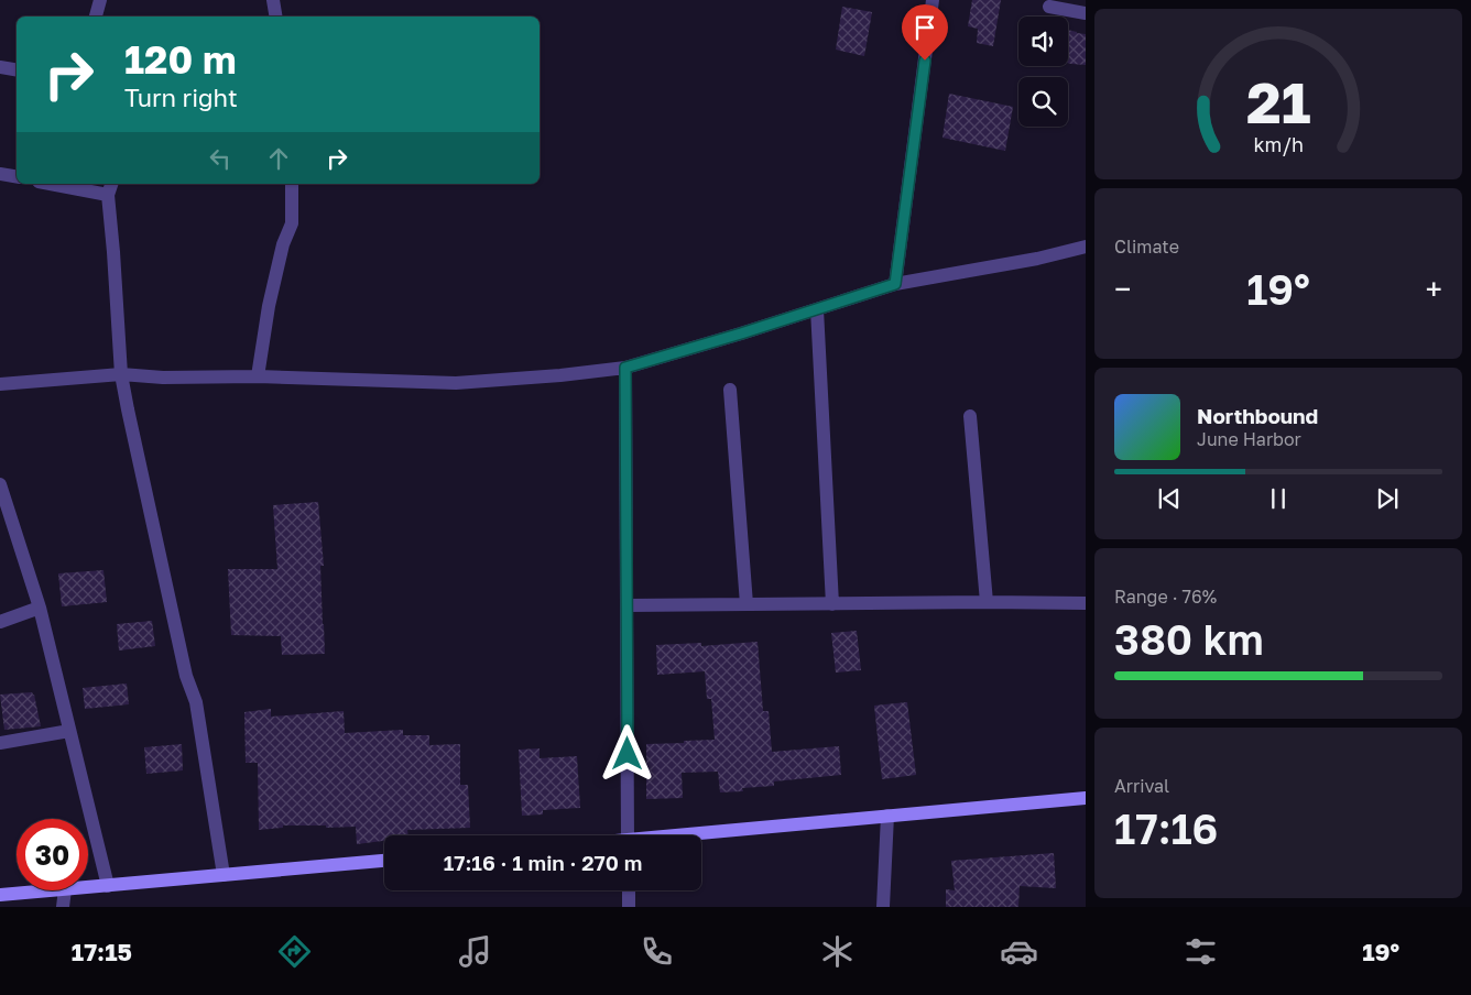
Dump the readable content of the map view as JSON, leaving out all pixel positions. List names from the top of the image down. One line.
{"page":{"turn":["120 m","Turn right"],"tile":["Climate",["Range · 76%","380 km"],["Arrival","17:16"]],"heat":["−","19°","+"],"song":["Northbound","June Harbor"],"limit":"30","trip":"17:16 · 1 min · 270 m","tabs":["17:15","19°"],"gauge":["21","km/h"]}}
